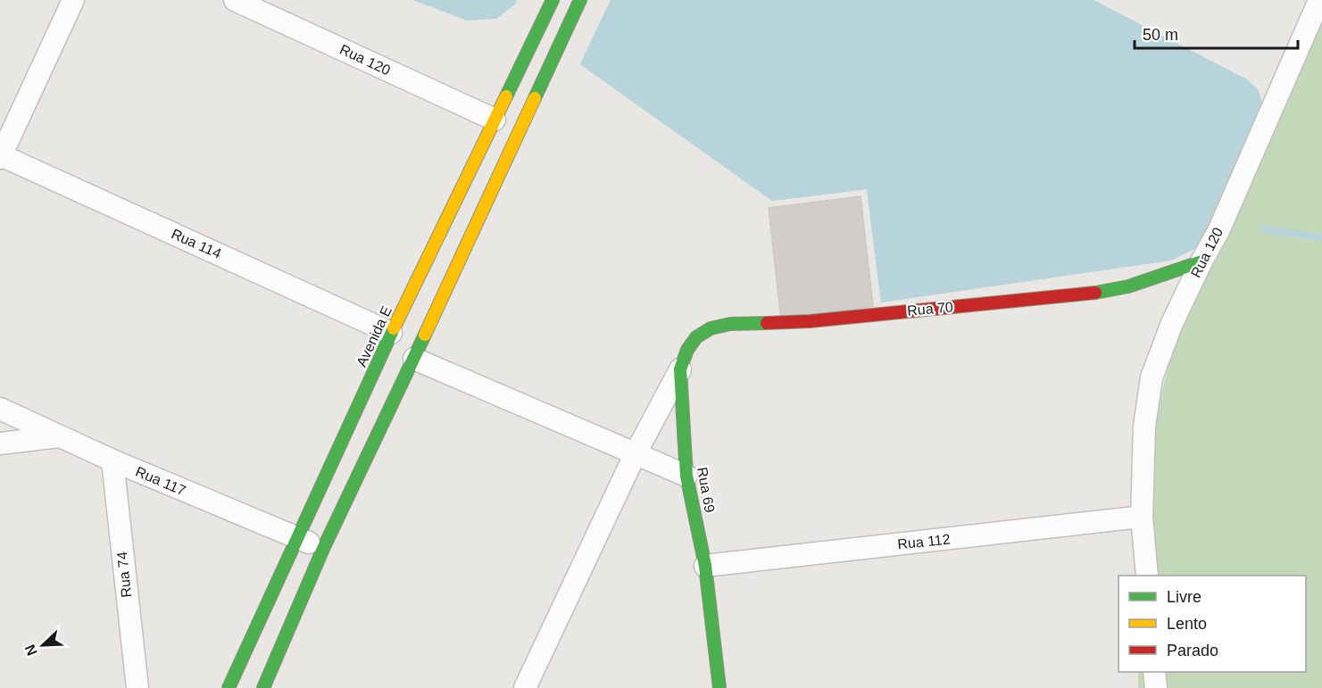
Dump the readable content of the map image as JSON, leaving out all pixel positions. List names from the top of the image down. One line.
{"streets":{"main road":["Rua 70","Avenida E","Rua 69"],"street":["Rua 120","Rua 114","Rua 117","Rua 112","Rua 74"]},"crossings":[["Rua 120","Rua 70"],["Rua 120","Avenida E"],["Rua 120","Rua 112"],["Rua 114","Avenida E"],["Rua 70","Rua 69"],["Avenida E","Rua 117"],["Rua 117","Rua 74"],["Rua 69","Rua 112"]],"legend":["Livre","Lento","Parado"],"scale_bar":"50 m","north":"bottom left"}
